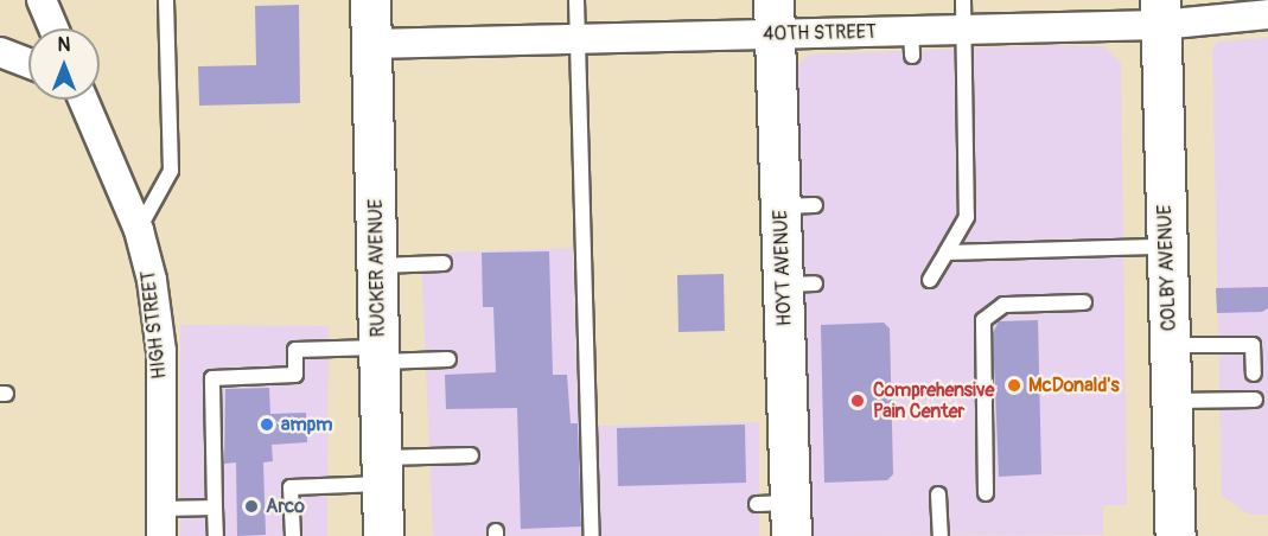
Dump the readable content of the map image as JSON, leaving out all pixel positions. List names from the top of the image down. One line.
{"streets":{"main road":["RUCKER AVENUE","HOYT AVENUE","COLBY AVENUE"],"street":["40TH STREET","HIGH STREET"]},"crossings":[["40TH STREET","RUCKER AVENUE"],["40TH STREET","HOYT AVENUE"],["40TH STREET","COLBY AVENUE"]],"places":["McDonald's","Comprehensive Pain Center","ampm","Arco"],"north":"top"}
